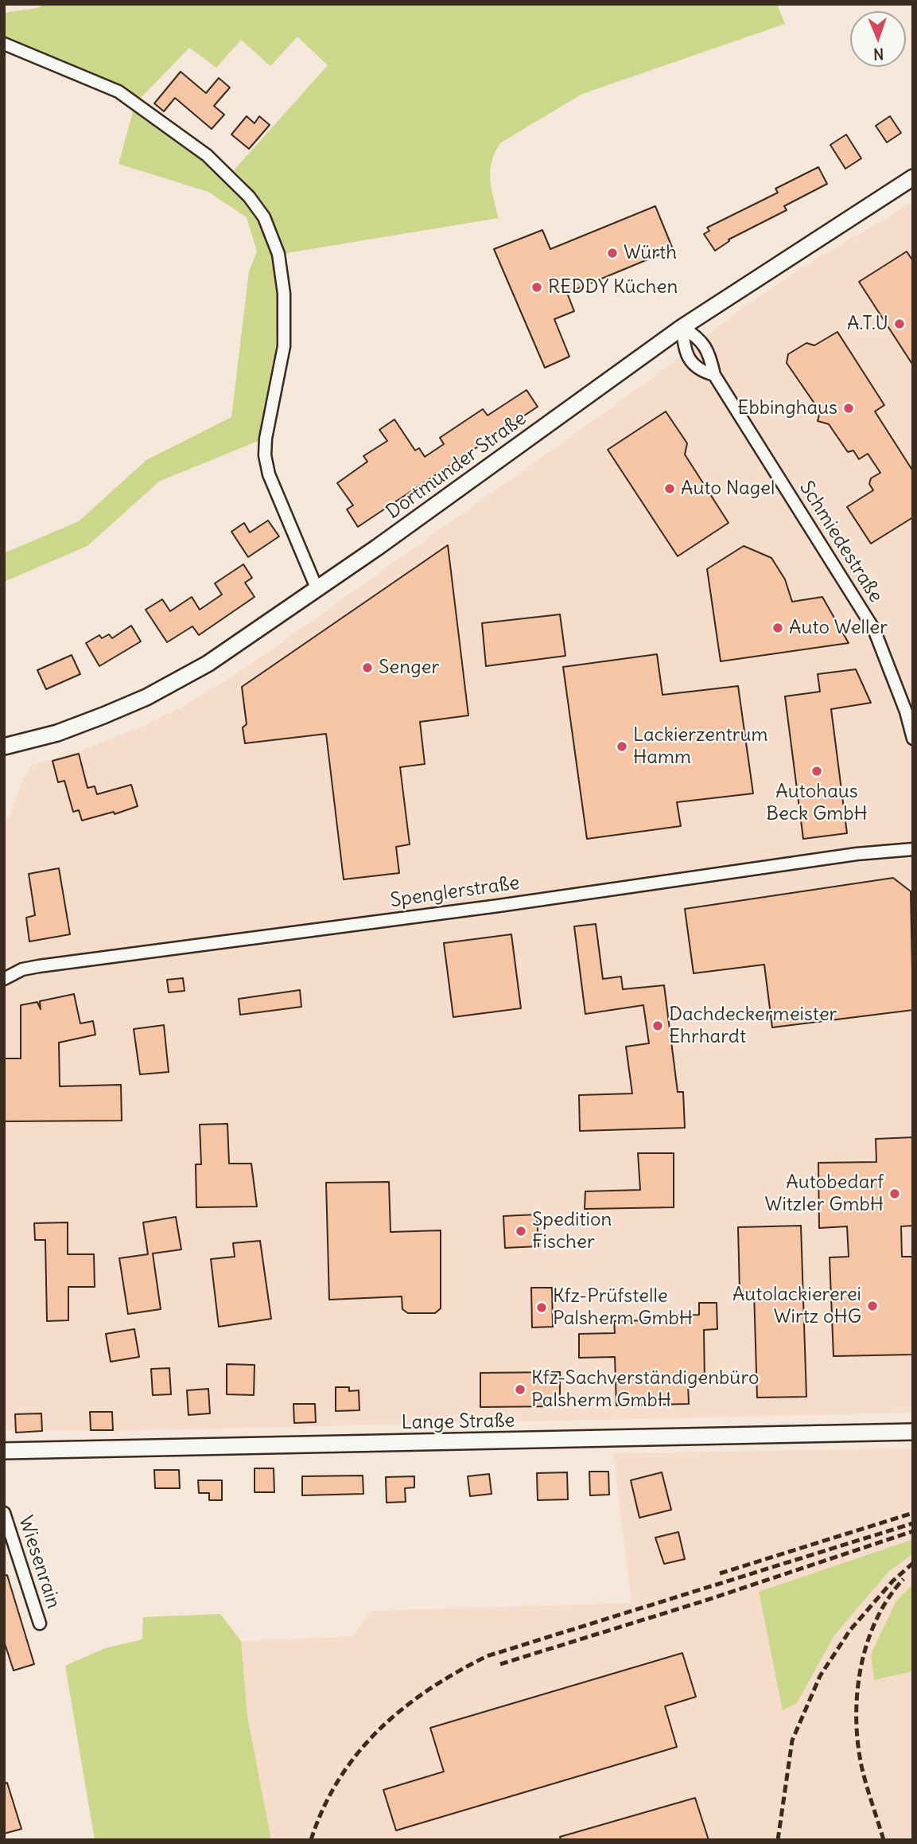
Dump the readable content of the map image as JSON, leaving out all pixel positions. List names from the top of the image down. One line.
{"streets":{"main road":["Dortmunder Straße","Lange Straße"],"street":["Schmiedestraße","Spenglerstraße","Wiesenrain"]},"crossings":[["Dortmunder Straße","Schmiedestraße"]],"places":["Würth","REDDY Küchen","A.T.U","Ebbinghaus","Auto Nagel","Auto Weller","Senger","Lackierzentrum Hamm","Autohaus Beck GmbH","Dachdeckermeister Ehrhardt","Autobedarf Witzler GmbH","Spedition Fischer","Autolackiererei Wirtz oHG","Kfz-Prüfstelle Palsherm GmbH","Kfz-Sachverständigenbüro Palsherm GmbH"],"north":"bottom"}
